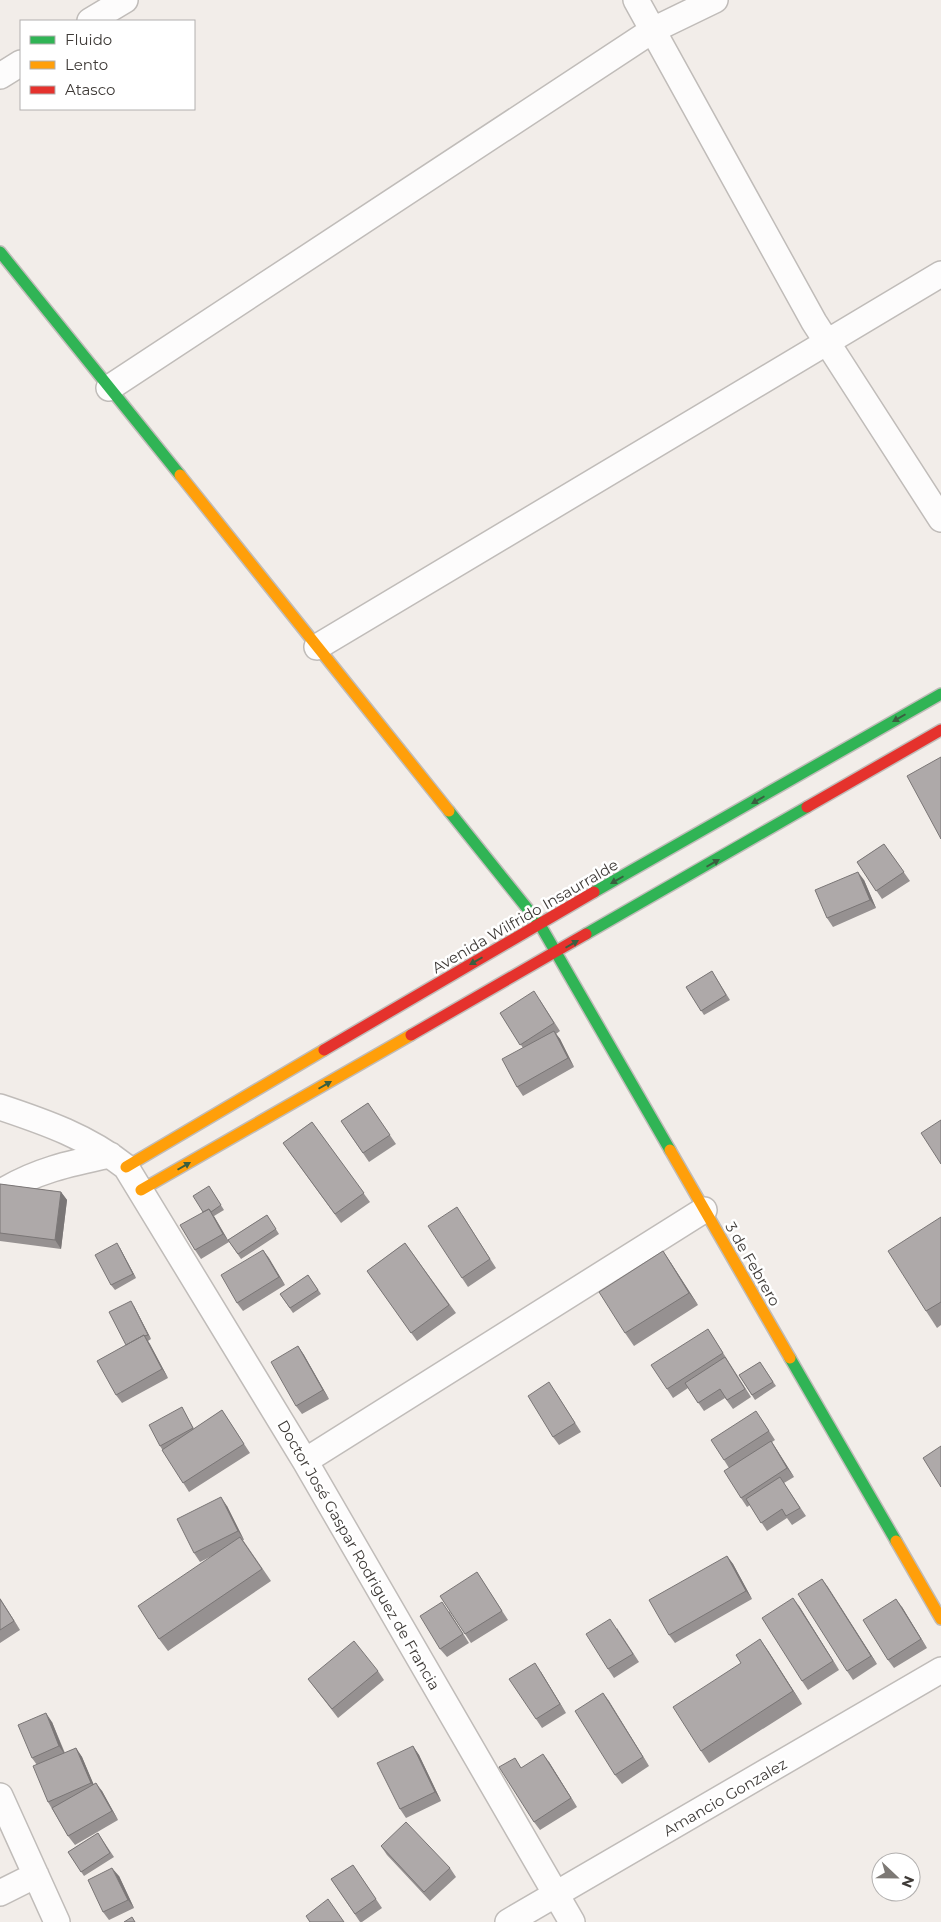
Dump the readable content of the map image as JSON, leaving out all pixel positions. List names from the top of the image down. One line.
{"streets":{"street":["Avenida Wilfrido Insaurralde","3 de Febrero","Doctor José Gaspar Rodriguez de Francia","Amancio Gonzalez"]},"crossings":[["Avenida Wilfrido Insaurralde","3 de Febrero"],["Avenida Wilfrido Insaurralde","Doctor José Gaspar Rodriguez de Francia"],["Doctor José Gaspar Rodriguez de Francia","Amancio Gonzalez"]],"legend":["Fluido","Lento","Atasco"],"north":"right"}
